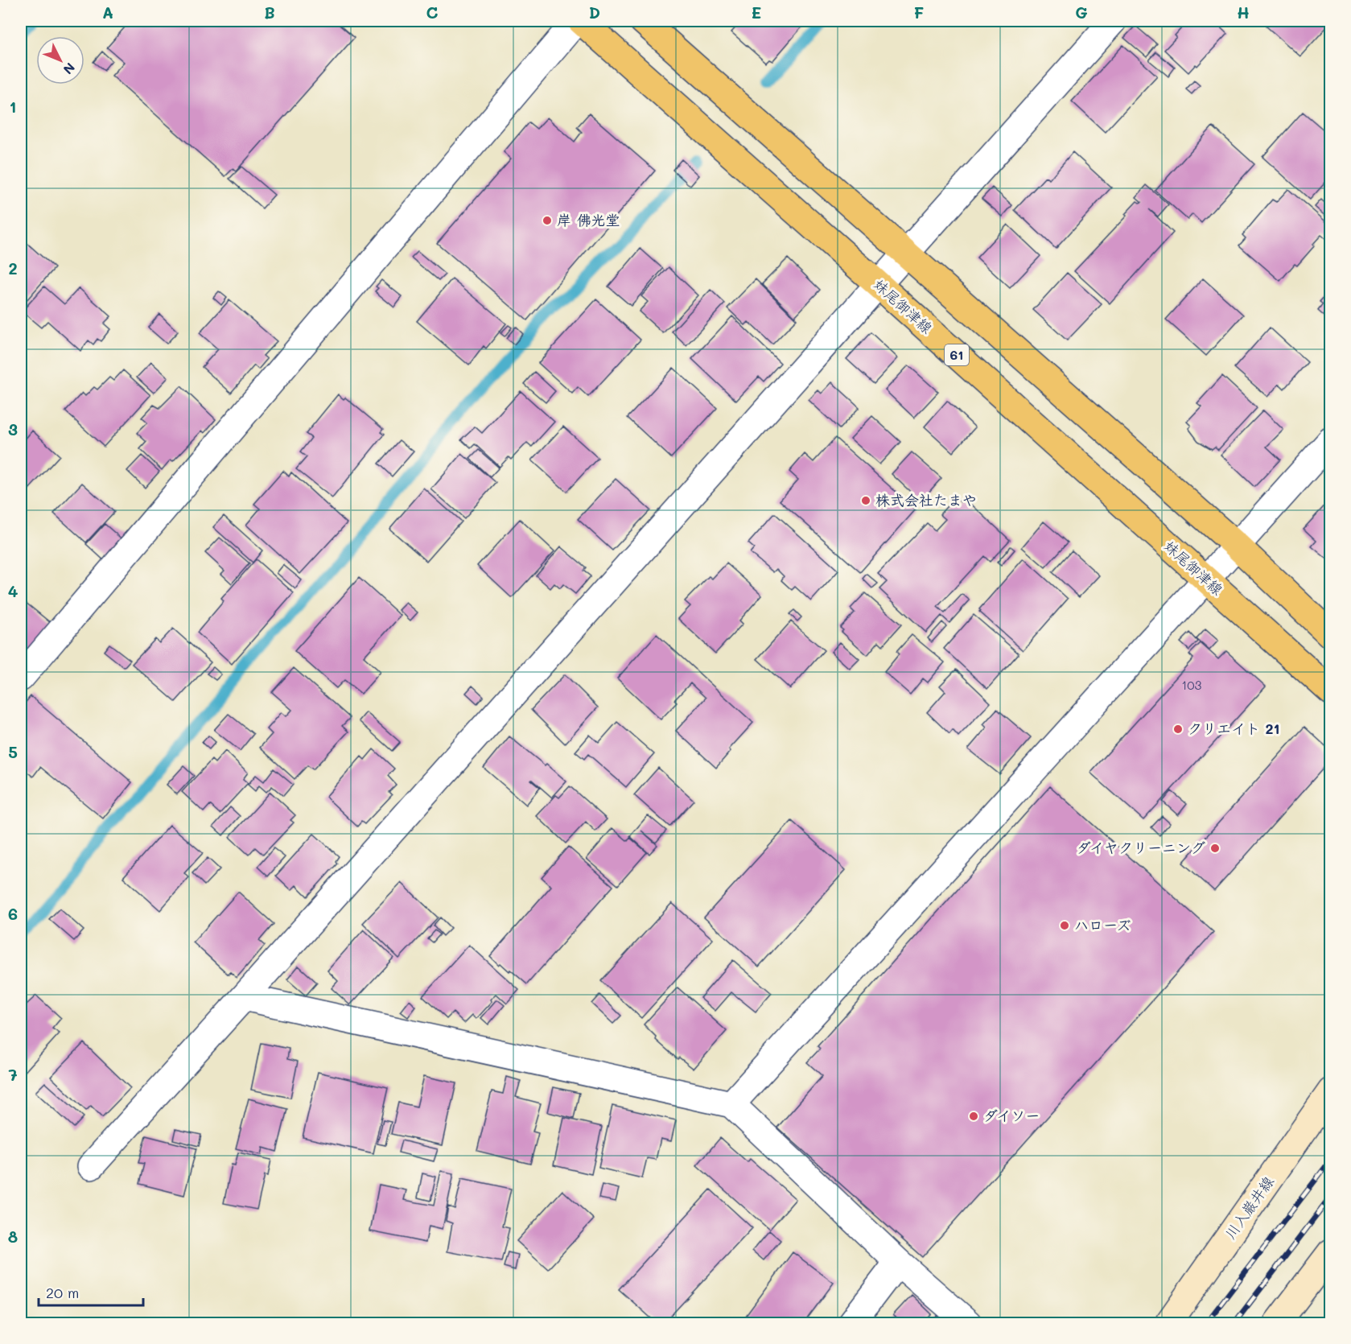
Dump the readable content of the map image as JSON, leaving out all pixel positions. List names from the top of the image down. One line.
{"streets":{"main road":["妹尾御津線","61","川入巌井線"]},"places":["岸 佛光堂","株式会社たまや","クリエイト 21","ダイヤクリーニング","ハローズ","ダイソー"],"house_numbers":["103"],"scale_bar":"20 m","north":"bottom right","grid":{"columns":["A","B","C","D","E","F","G","H"],"rows":["1","2","3","4","5","6","7","8"]}}
